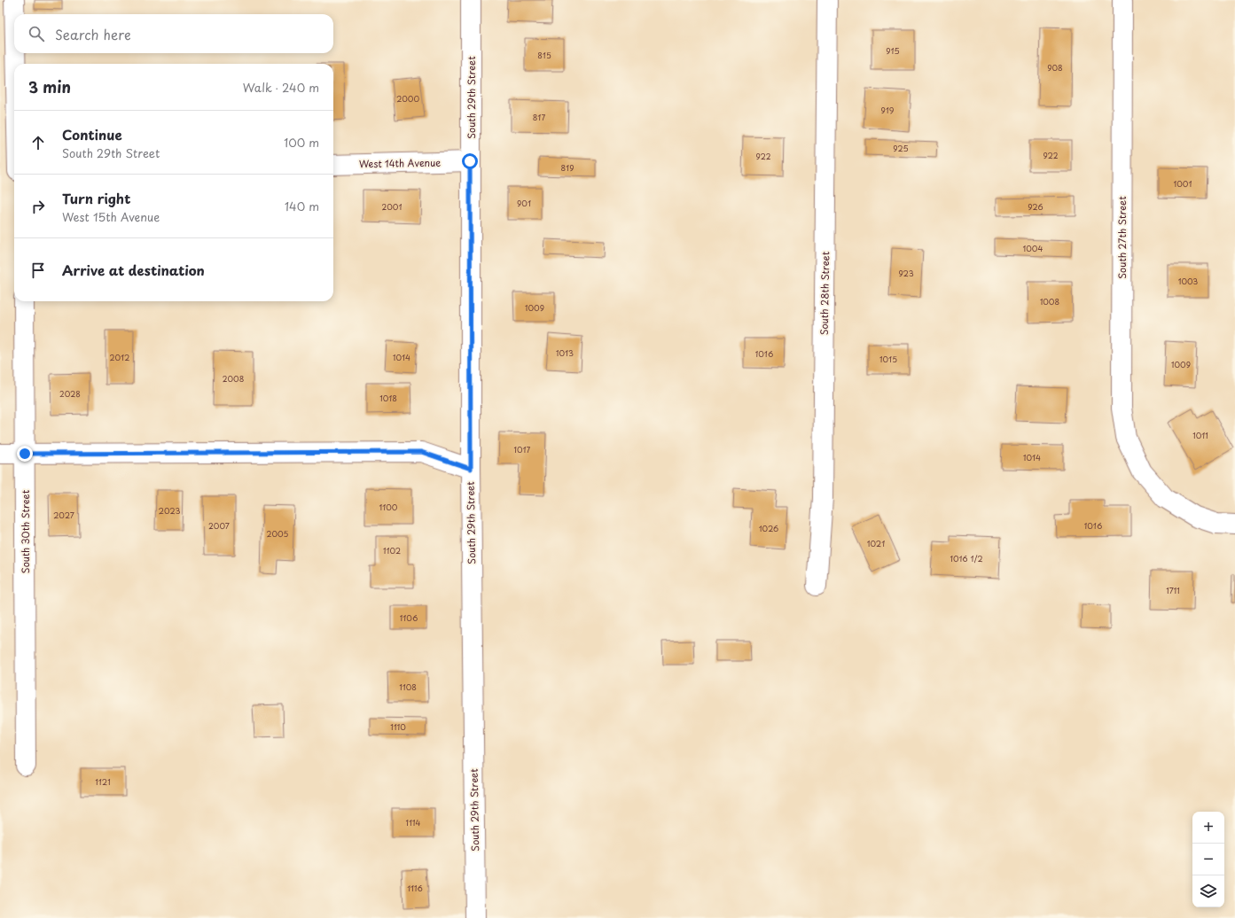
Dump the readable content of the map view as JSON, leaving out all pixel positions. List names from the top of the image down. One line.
{"streets":{"street":["South 29th Street","West 14th Avenue","South 27th Street","South 28th Street","South 30th Street"]},"crossings":[["South 29th Street","West 14th Avenue"]],"house_numbers":["915","815","908","2000","919","817","925","922","922","819","1001","901","2001","926","1004","923","1003","1008","1009","1013","1016","2012","1014","1015","1009","2008","2028","1018","1011","1017","1014","1100","2023","2027","2007","1016","1026","2005","1021","1102","1016 1/2","1711","1106","1108","1110","1121","1114","1116"],"page":{"search":"Search here","heading":["3 min","Walk · 240 m"],"list":[["Continue","South 29th Street","100 m"],["Turn right","West 15th Avenue","140 m"],"Arrive at destination"],"map_buttons":["+","−"]}}
